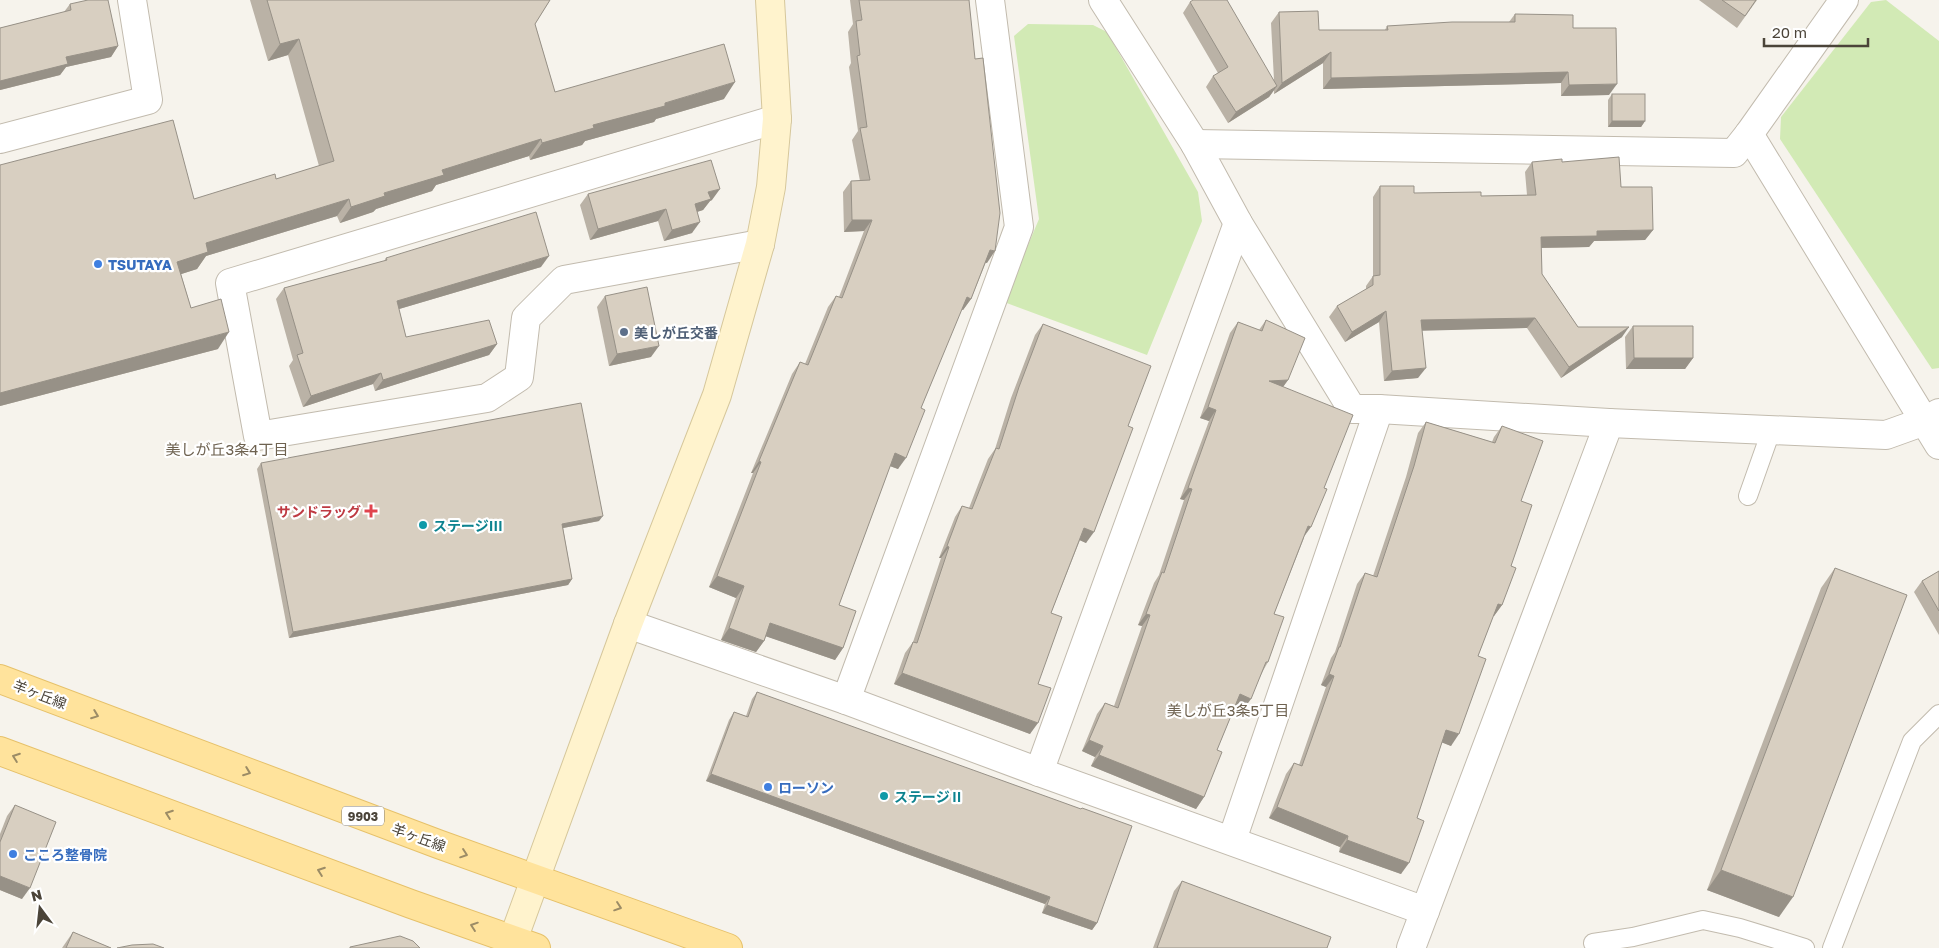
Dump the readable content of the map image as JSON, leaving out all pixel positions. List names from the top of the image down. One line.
{"streets":{"main road":["羊ヶ丘線","9903"]},"districts":["美しが丘3条4丁目","美しが丘3条5丁目"],"places":{"other":["TSUTAYA","美しが丘交番","ステージⅢ","ローソン","ステージⅡ","こころ整骨院"],"health":["サンドラッグ"]},"scale_bar":"20 m","north":"top"}
